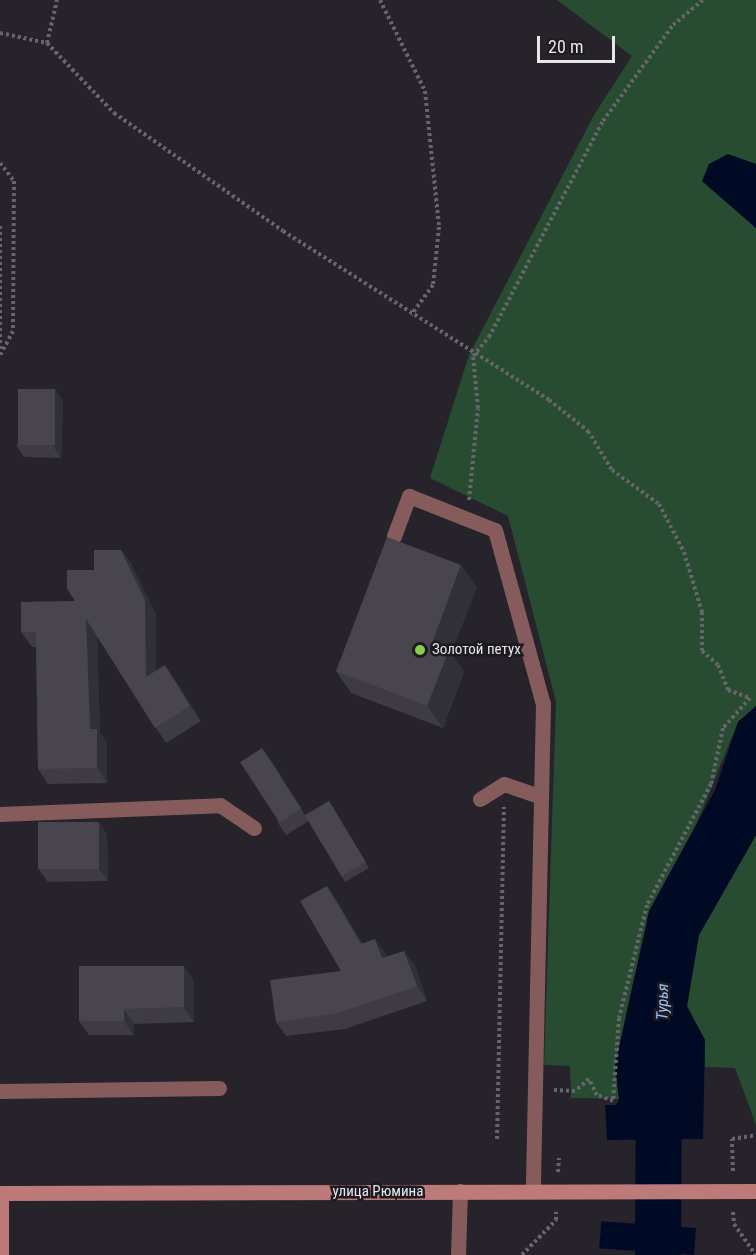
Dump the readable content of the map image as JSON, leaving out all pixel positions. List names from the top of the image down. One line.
{"streets":{"main road":["улица Рюмина"]},"water":["Турья"],"places":["Золотой петух"],"scale_bar":"20 m"}
